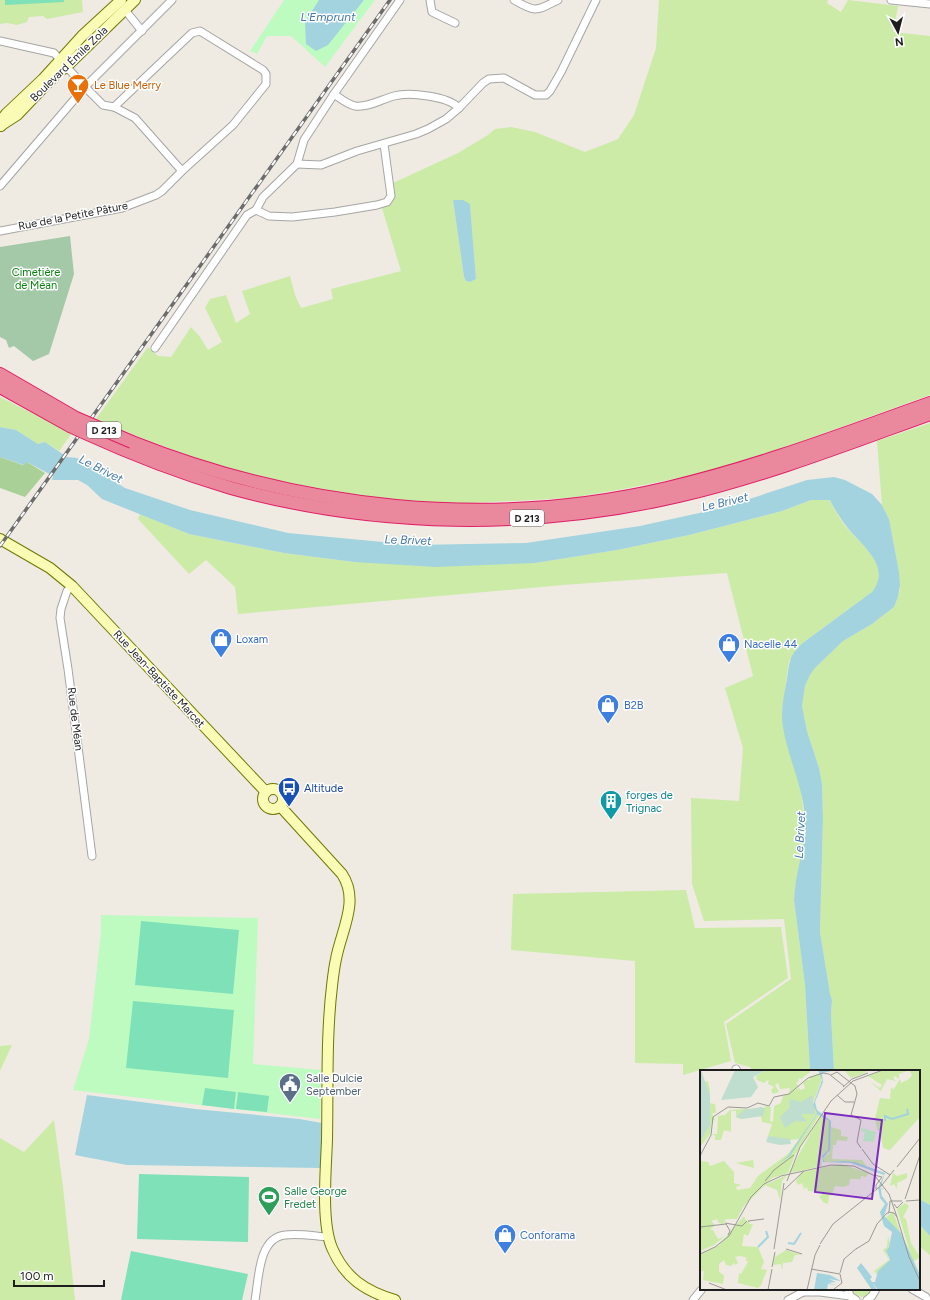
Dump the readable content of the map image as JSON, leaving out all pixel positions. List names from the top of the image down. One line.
{"streets":{"highway":["D 213"],"street":["Boulevard Émile Zola","Rue de la Petite Pâture","Rue Jean-Baptiste Marcet","Rue de Méan"]},"crossings":[["Rue Jean-Baptiste Marcet","Rue de Méan"]],"water":["L'Emprunt","Le Brivet"],"parks":["Cimetière de Méan"],"places":{"bar":["Le Blue Merry"],"shop":["Loxam","Nacelle 44","B2B","Conforama"],"bus stop":["Altitude"],"building":["forges de Trignac"],"public building":["Salle Dulcie September"],"sports":["Salle George Fredet"]},"scale_bar":"100 m","north":"bottom"}
